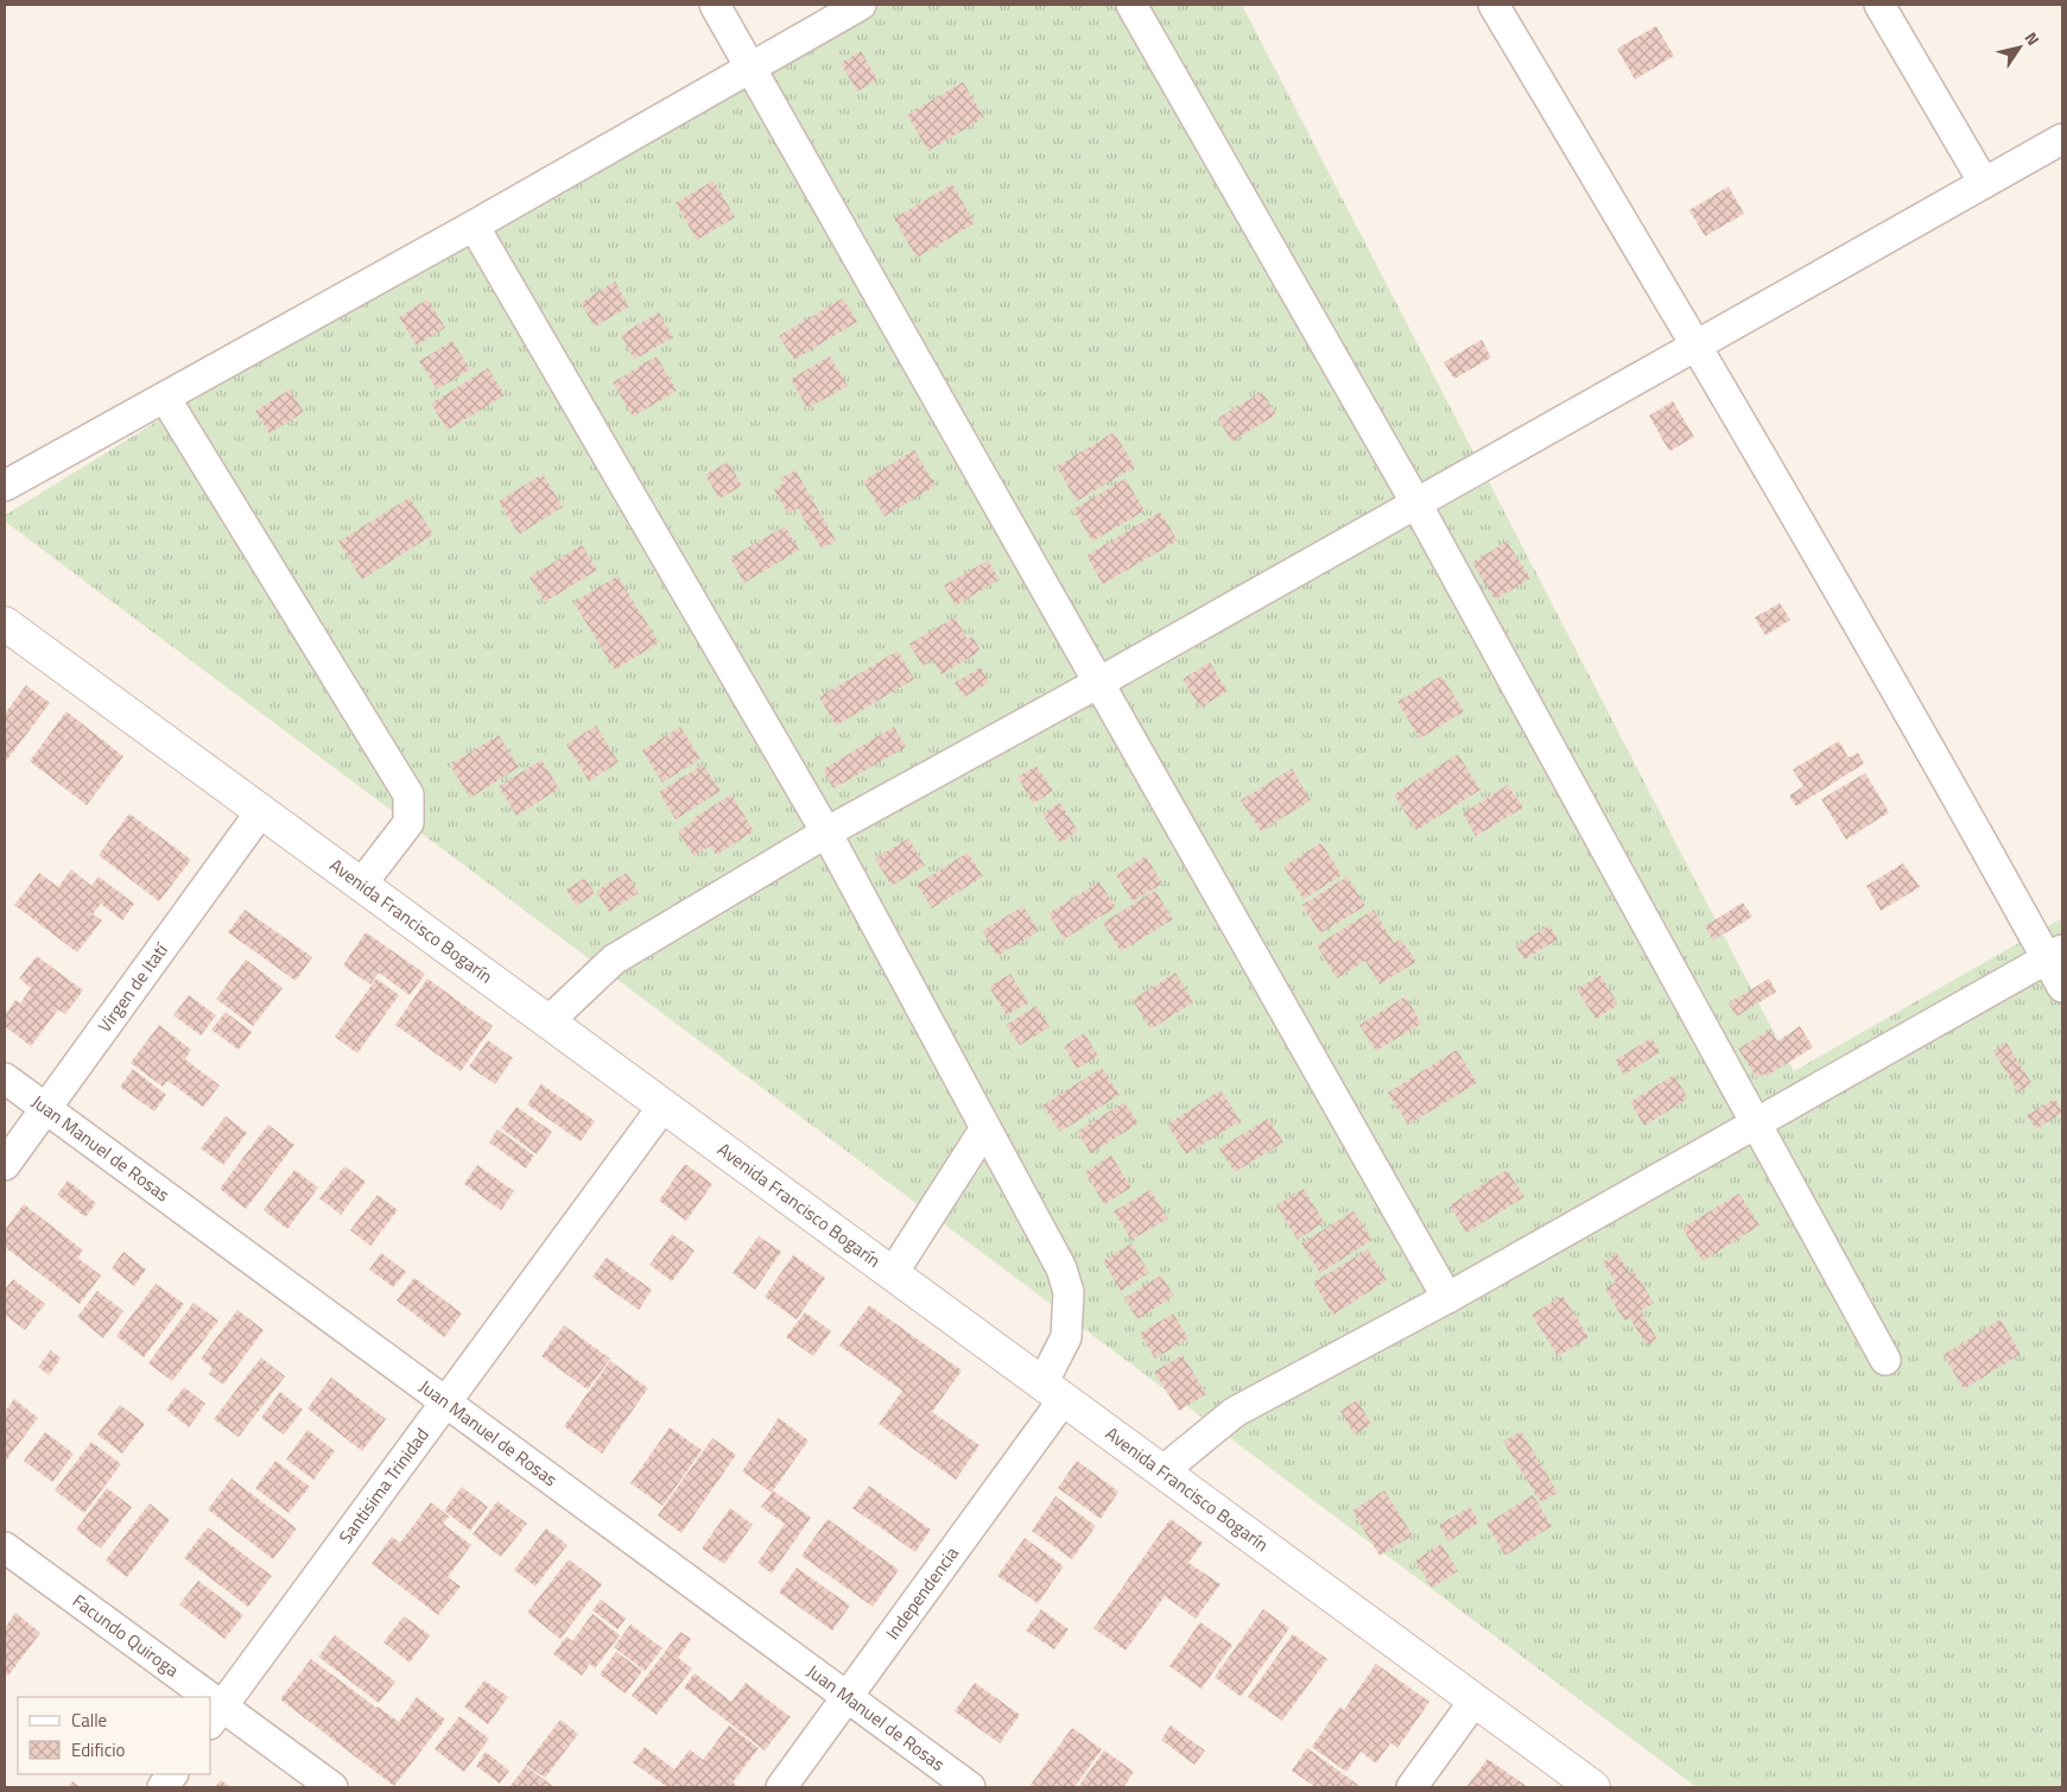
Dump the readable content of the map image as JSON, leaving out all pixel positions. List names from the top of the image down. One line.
{"streets":{"street":["Avenida Francisco Bogarín","Virgen de Itatí","Juan Manuel de Rosas","Santisima Trinidad","Independencia","Facundo Quiroga"]},"crossings":[["Avenida Francisco Bogarín","Virgen de Itatí"],["Avenida Francisco Bogarín","Santisima Trinidad"],["Avenida Francisco Bogarín","Independencia"],["Virgen de Itatí","Juan Manuel de Rosas"],["Juan Manuel de Rosas","Santisima Trinidad"],["Juan Manuel de Rosas","Independencia"],["Santisima Trinidad","Facundo Quiroga"]],"legend":["Calle","Edificio"],"north":"top right"}
